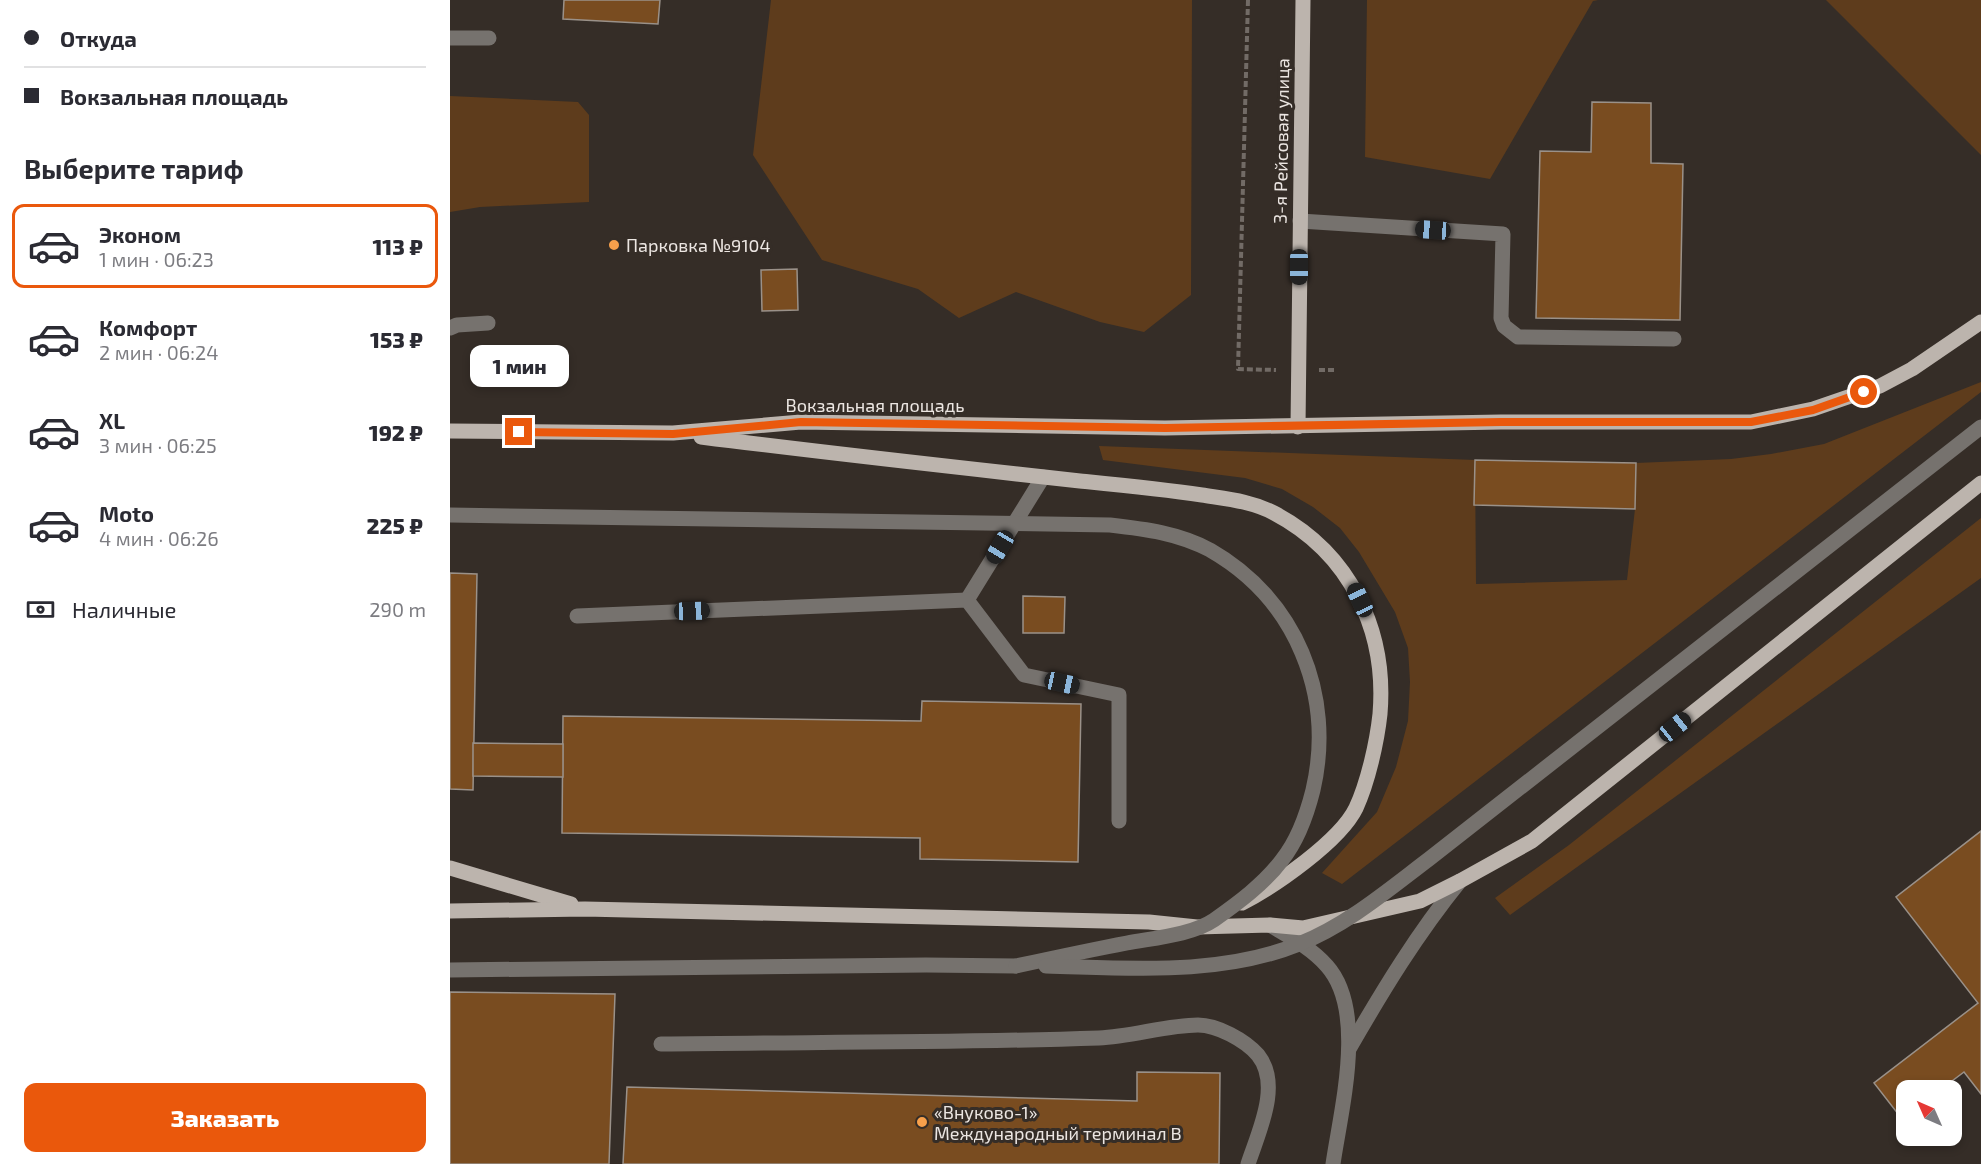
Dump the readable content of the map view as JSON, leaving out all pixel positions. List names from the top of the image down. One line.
{"streets":{"main road":["3-я Рейсовая улица","Вокзальная площадь"]},"crossings":[["3-я Рейсовая улица","Вокзальная площадь"]],"places":["Парковка №9104","«Внуково-1» Международный терминал B"],"north":"top left","page":{"banner":["Откуда","Вокзальная площадь"],"heading":"Выберите тариф","list":[{"name":"Эконом","note":"1 мин · 06:23","value":"113 ₽"},{"name":"Комфорт","note":"2 мин · 06:24","value":"153 ₽"},{"name":"XL","note":"3 мин · 06:25","value":"192 ₽"},{"name":"Moto","note":"4 мин · 06:26","value":"225 ₽"}],"bubble":"1 мин","pay":["Наличные","290 m"],"buttons":"Заказать"}}
